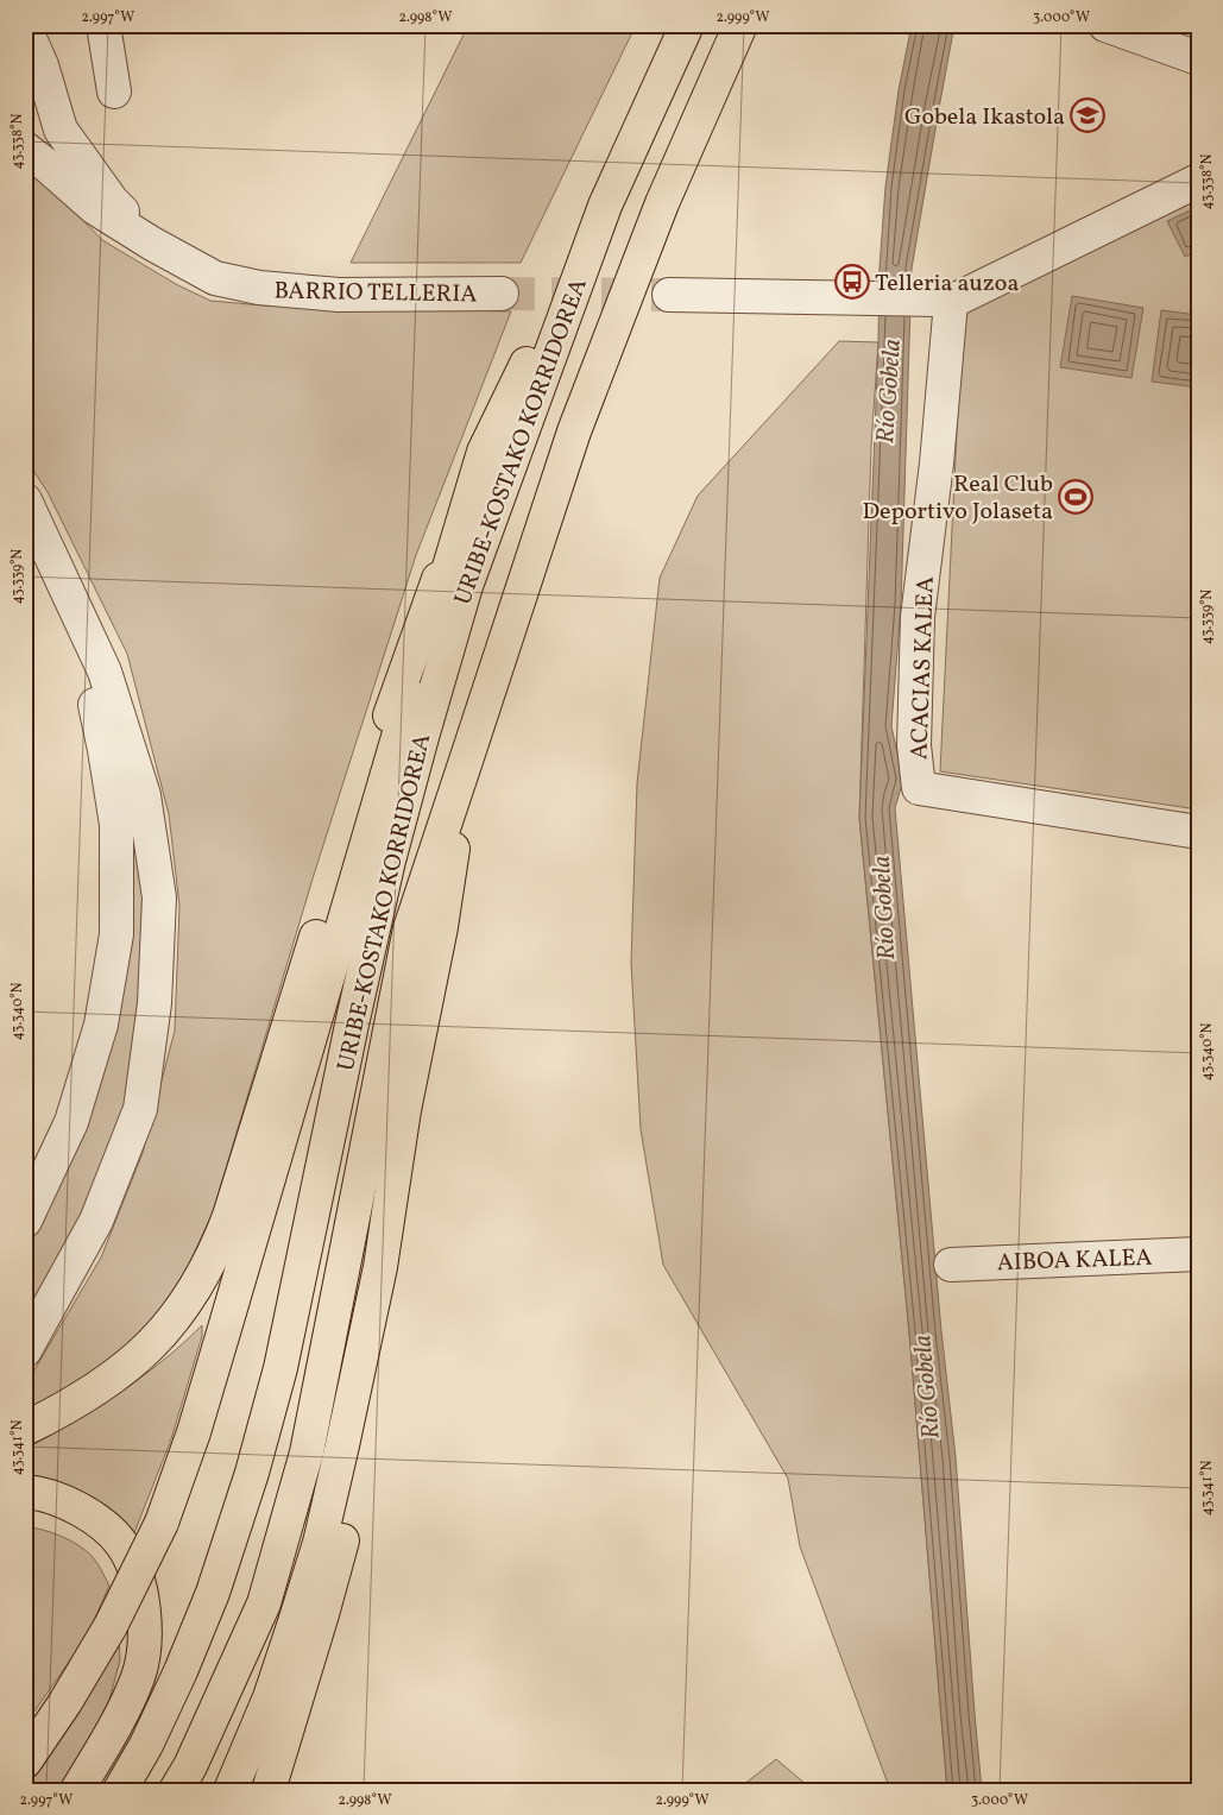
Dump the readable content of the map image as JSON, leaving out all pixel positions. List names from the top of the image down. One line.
{"streets":{"highway":["URIBE-KOSTAKO KORRIDOREA"],"street":["BARRIO TELLERIA","ACACIAS KALEA","AIBOA KALEA"]},"water":["Río Gobela"],"places":{"school or university":["Gobela Ikastola"],"bus stop":["Telleria auzoa"],"sports":["Real Club Deportivo Jolaseta"]},"coordinates":["2.997°W","2.998°W","2.999°W","3.000°W","43.338°N","43.339°N","43.340°N","43.341°N"]}
